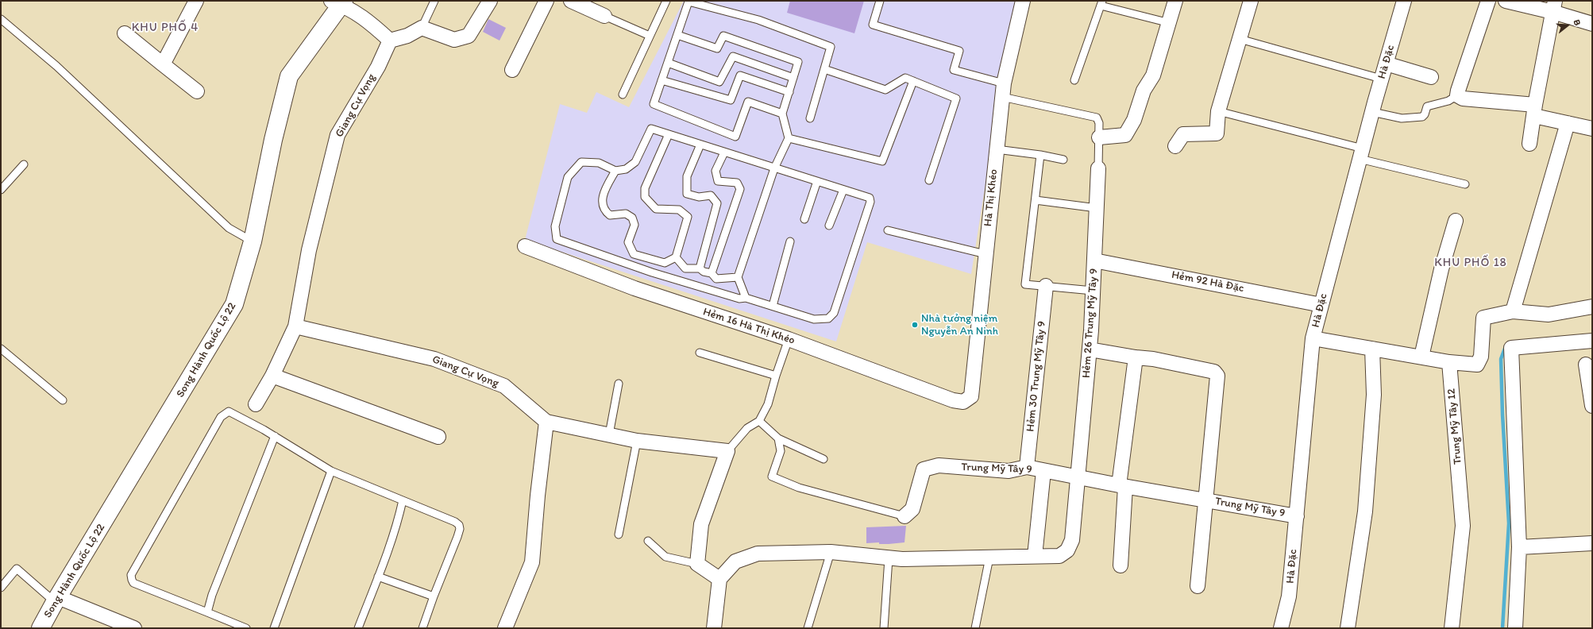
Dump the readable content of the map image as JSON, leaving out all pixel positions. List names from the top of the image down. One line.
{"streets":{"street":["Hà Đặc","Giang Cự Vọng","Hà Thị Khéo","Hẻm 92 Hà Đặc","Hẻm 26 Trung Mỹ Tây 9","Hẻm 16 Hà Thị Khéo","Song Hành Quốc Lộ 22","Hẻm 30 Trung Mỹ Tây 9","Trung Mỹ Tây 12","Trung Mỹ Tây 9"]},"crossings":[["Hà Đặc","Hẻm 92 Hà Đặc"],["Hà Đặc","Trung Mỹ Tây 9"],["Hà Thị Khéo","Hẻm 16 Hà Thị Khéo"],["Hẻm 92 Hà Đặc","Hẻm 26 Trung Mỹ Tây 9"],["Hẻm 26 Trung Mỹ Tây 9","Trung Mỹ Tây 9"],["Hẻm 30 Trung Mỹ Tây 9","Trung Mỹ Tây 9"]],"districts":["KHU PHỐ 4","KHU PHỐ 18"],"places":["Nhà tưởng niệm Nguyễn An Ninh"],"north":"right"}
